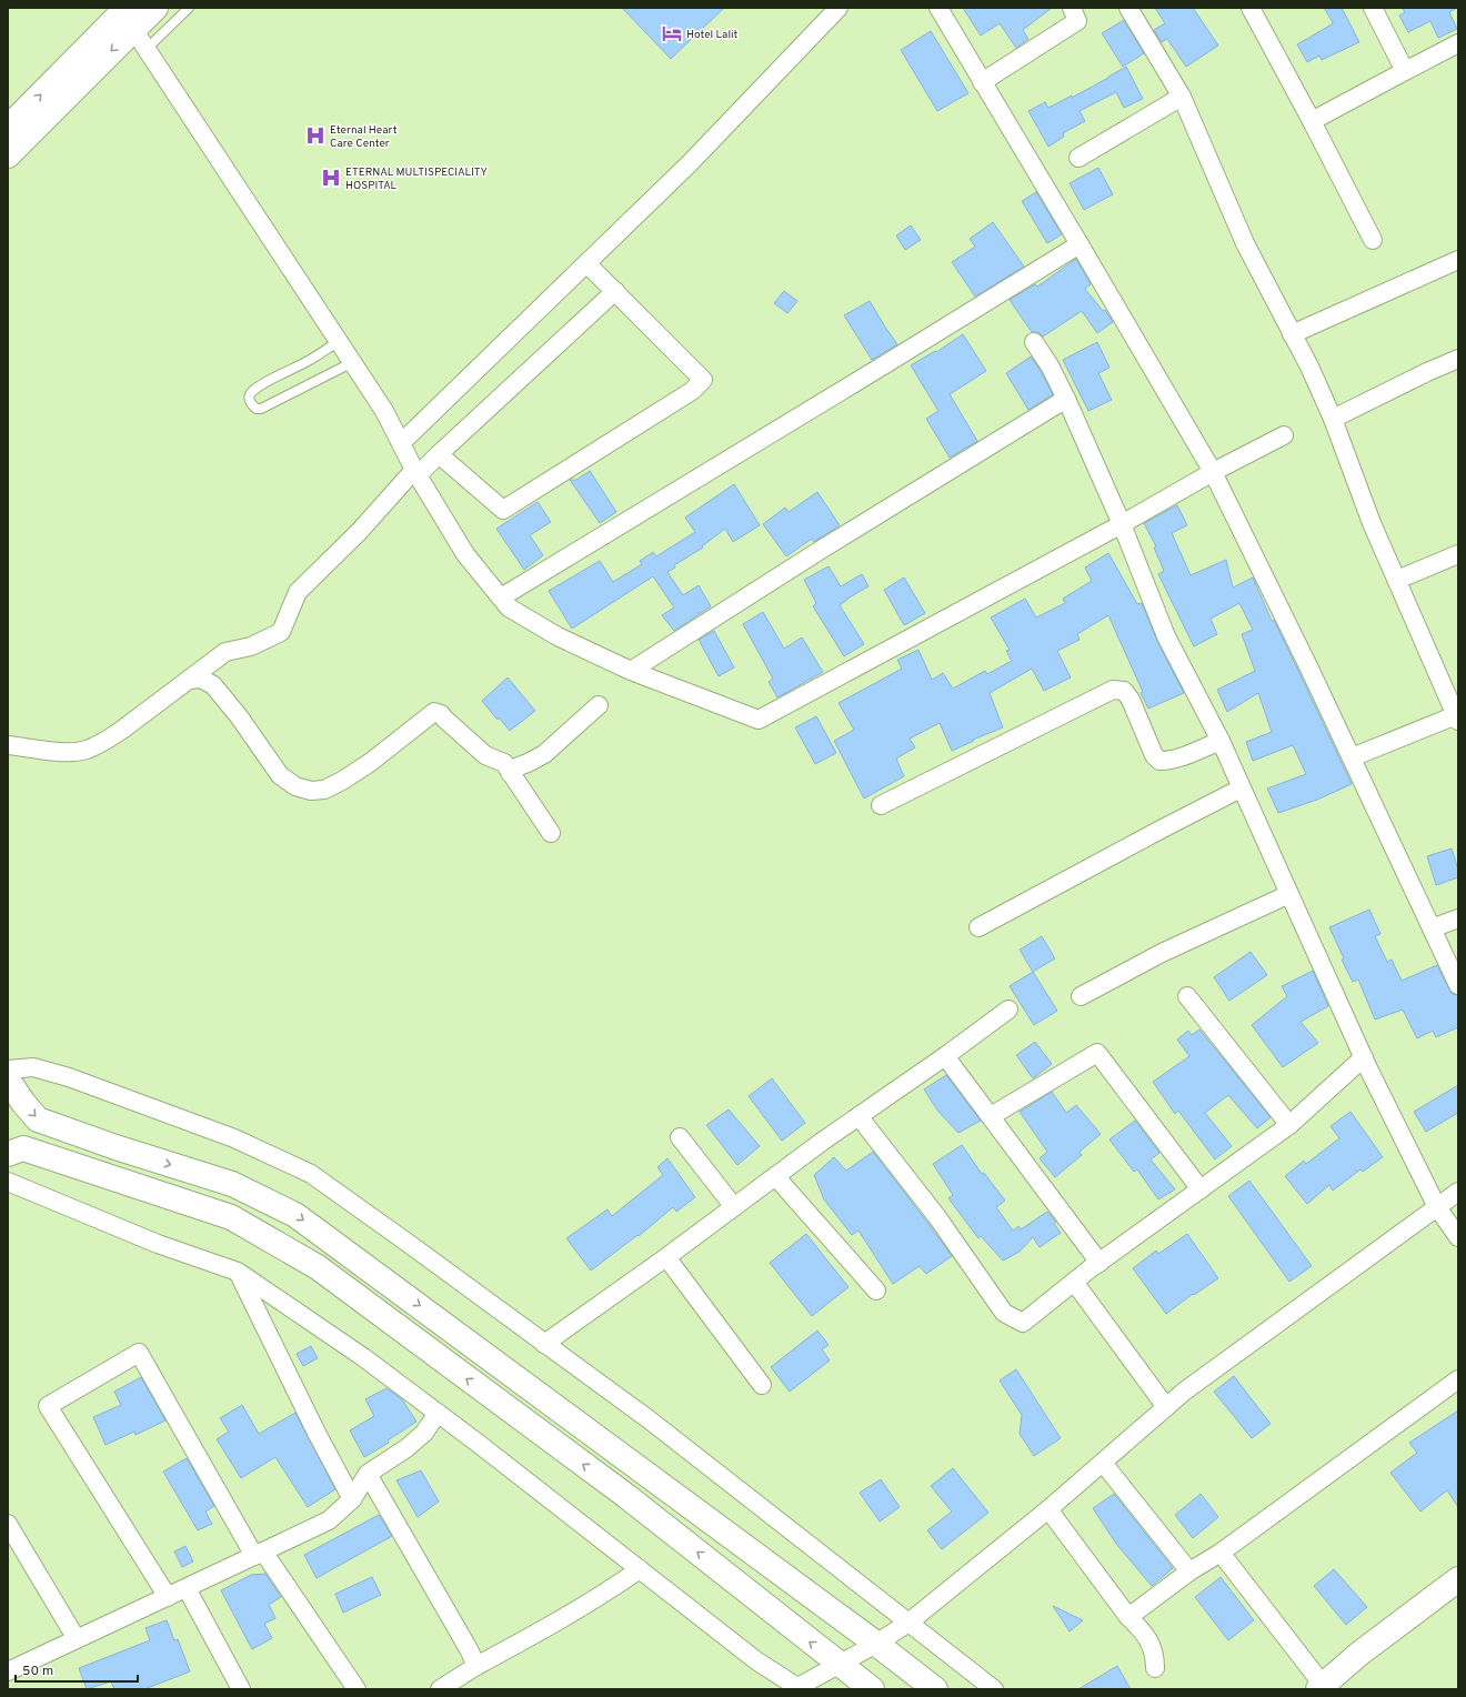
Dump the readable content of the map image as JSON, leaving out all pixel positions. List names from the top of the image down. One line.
{"places":{"hotel":["Hotel Lalit"],"hospital":["Eternal Heart Care Center","ETERNAL MULTISPECIALITY HOSPITAL"]},"scale_bar":"50 m"}
